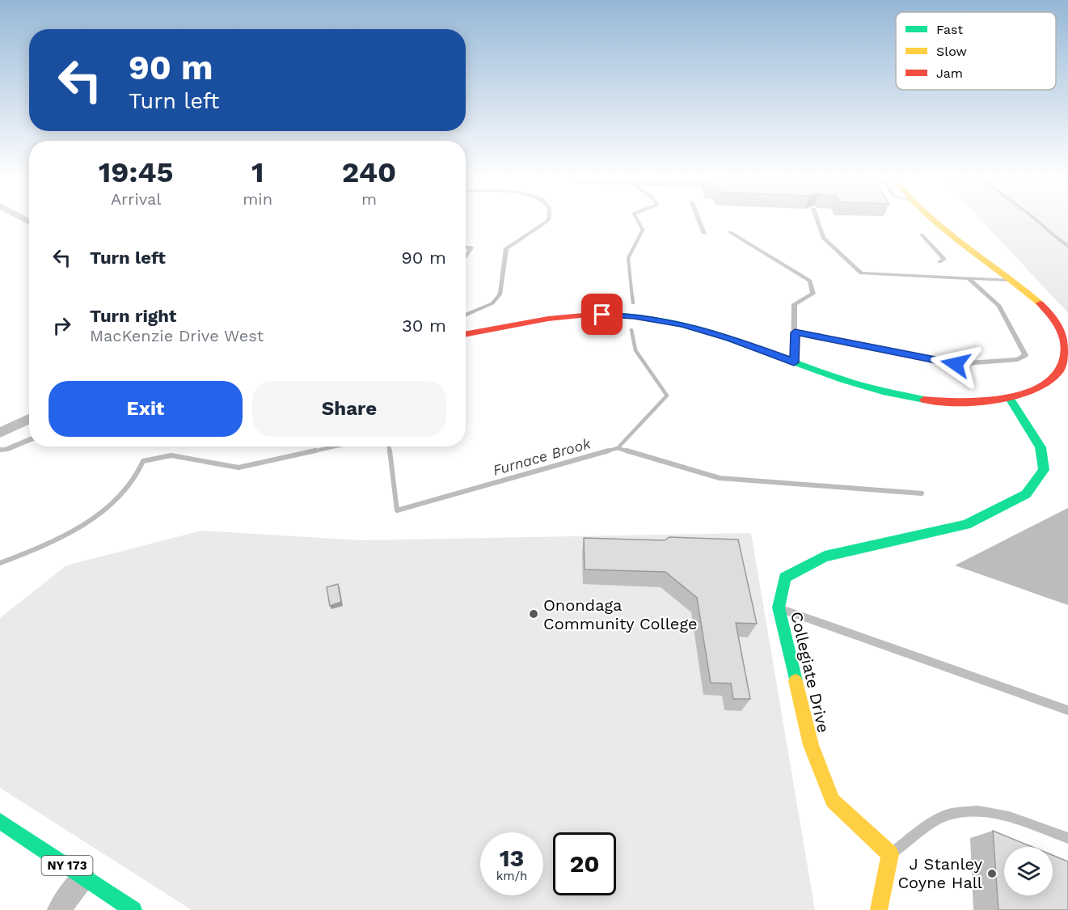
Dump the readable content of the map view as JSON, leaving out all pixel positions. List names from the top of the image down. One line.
{"streets":{"street":["Collegiate Drive","NY 173"]},"water":["Furnace Brook"],"places":["Onondaga Community College","J Stanley Coyne Hall"],"legend":["Fast","Slow","Jam"],"page":{"turn":["90 m","Turn left"],"eta":["19:45","Arrival","1","min","240","m"],"list":[{"name":"Turn left","value":"90 m"},{"name":"Turn right","note":"MacKenzie Drive West","value":"30 m"}],"buttons":["Exit","Share"],"speed":"13 km/h","limit":"20"}}
